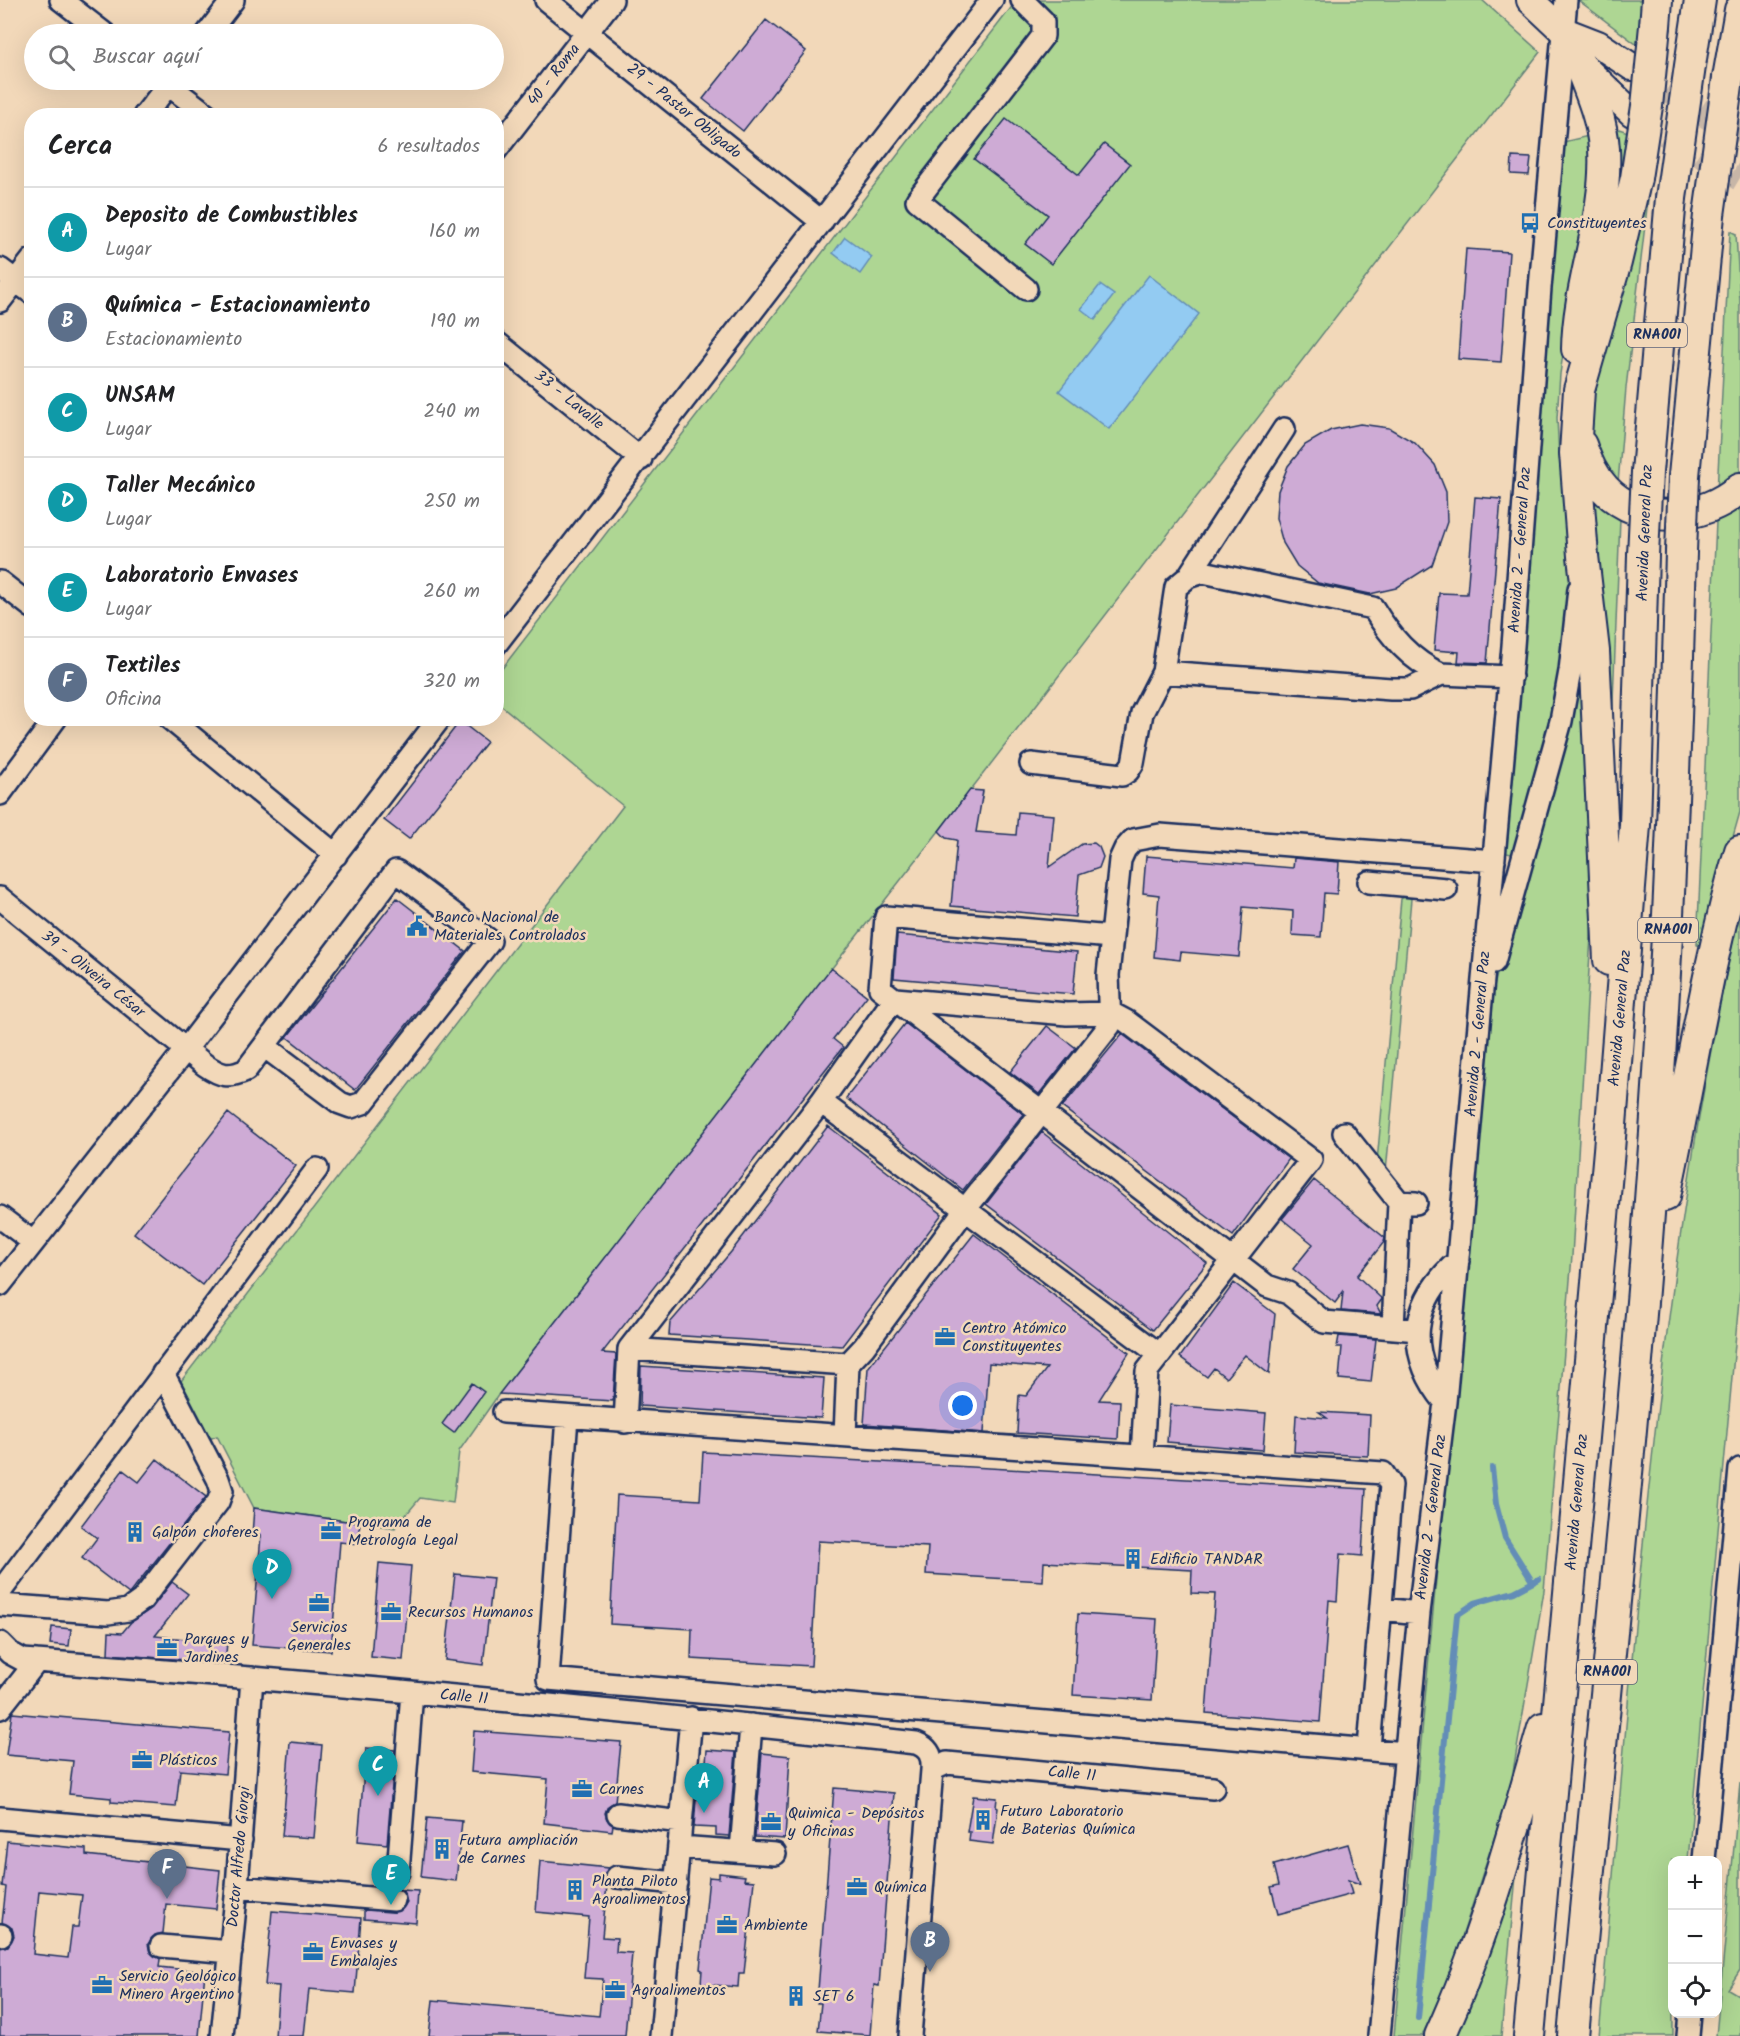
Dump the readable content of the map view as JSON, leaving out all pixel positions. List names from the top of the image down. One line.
{"streets":{"highway":["RNA001","Avenida General Paz"],"street":["40 - Roma","29 - Pastor Obligado","33 - Lavalle","Avenida 2 - General Paz","39 - Oliveira César","Calle 11","Doctor Alfredo Giorgi"]},"crossings":[["40 - Roma","29 - Pastor Obligado"],["Calle 11","Doctor Alfredo Giorgi"]],"places":{"bus stop":["Constituyentes"],"public building":["Banco Nacional de Materiales Controlados"],"office":["Centro Atómico Constituyentes","Programa de Metrología Legal","Servicios Generales","Recursos Humanos","Parques y Jardines","Plásticos","Carnes","Quimica - Depósitos y Oficinas","Química","Ambiente","Envases y Embalajes","Servicio Geológico Minero Argentino","Agroalimentos"],"building":["Galpón choferes","Edificio TANDAR","Futuro Laboratorio de Baterias Química","Futura ampliación de Carnes","Planta Piloto Agroalimentos","SET 6"]},"page":{"search":"Buscar aquí","heading":["Cerca","6 resultados"],"list":[{"mark":"A","name":"Deposito de Combustibles","note":"Lugar","value":"160 m"},{"mark":"B","name":"Química - Estacionamiento","note":"Estacionamiento","value":"190 m"},{"mark":"C","name":"UNSAM","note":"Lugar","value":"240 m"},{"mark":"D","name":"Taller Mecánico","note":"Lugar","value":"250 m"},{"mark":"E","name":"Laboratorio Envases","note":"Lugar","value":"260 m"},{"mark":"F","name":"Textiles","note":"Oficina","value":"320 m"}],"pins":["D","C","A","F","E","B"],"map_buttons":["+","−"]}}
